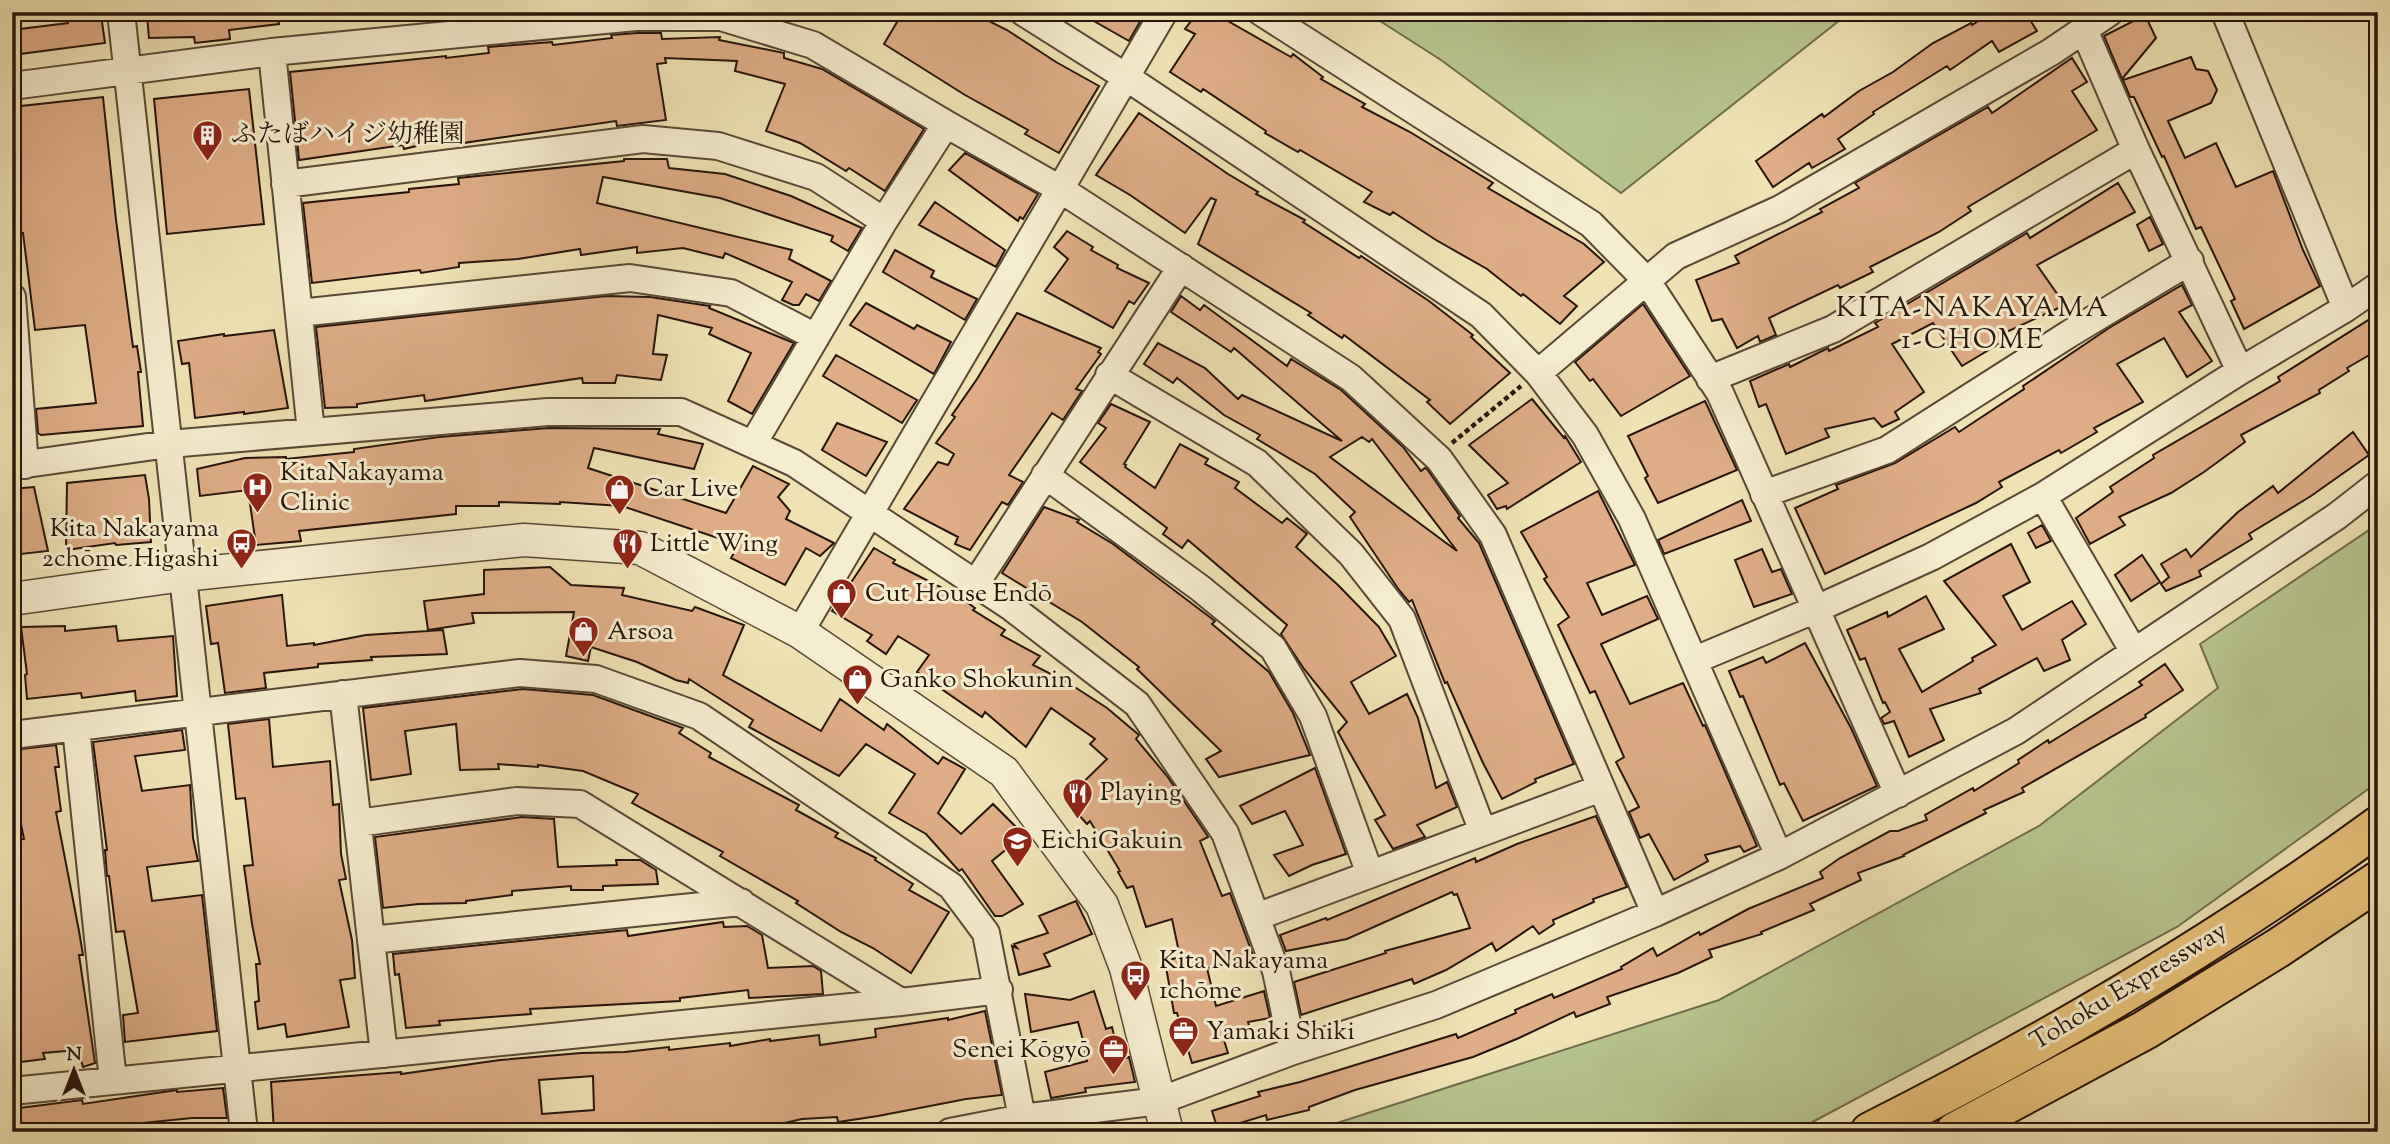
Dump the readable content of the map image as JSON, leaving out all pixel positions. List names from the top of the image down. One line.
{"streets":{"highway":["Tohoku Expressway"]},"districts":["KITA-NAKAYAMA 1-CHOME"],"places":{"building":["ふたばハイジ幼稚園"],"hospital":["KitaNakayama Clinic"],"shop":["Car Live","Cut House Endō","Arsoa","Ganko Shokunin"],"bus stop":["Kita Nakayama 2chōme Higashi","Kita Nakayama 1chōme"],"restaurant":["Little Wing","Playing"],"school or university":["EichiGakuin"],"office":["Yamaki Shiki","Senei Kōgyō"]},"north":"top"}
